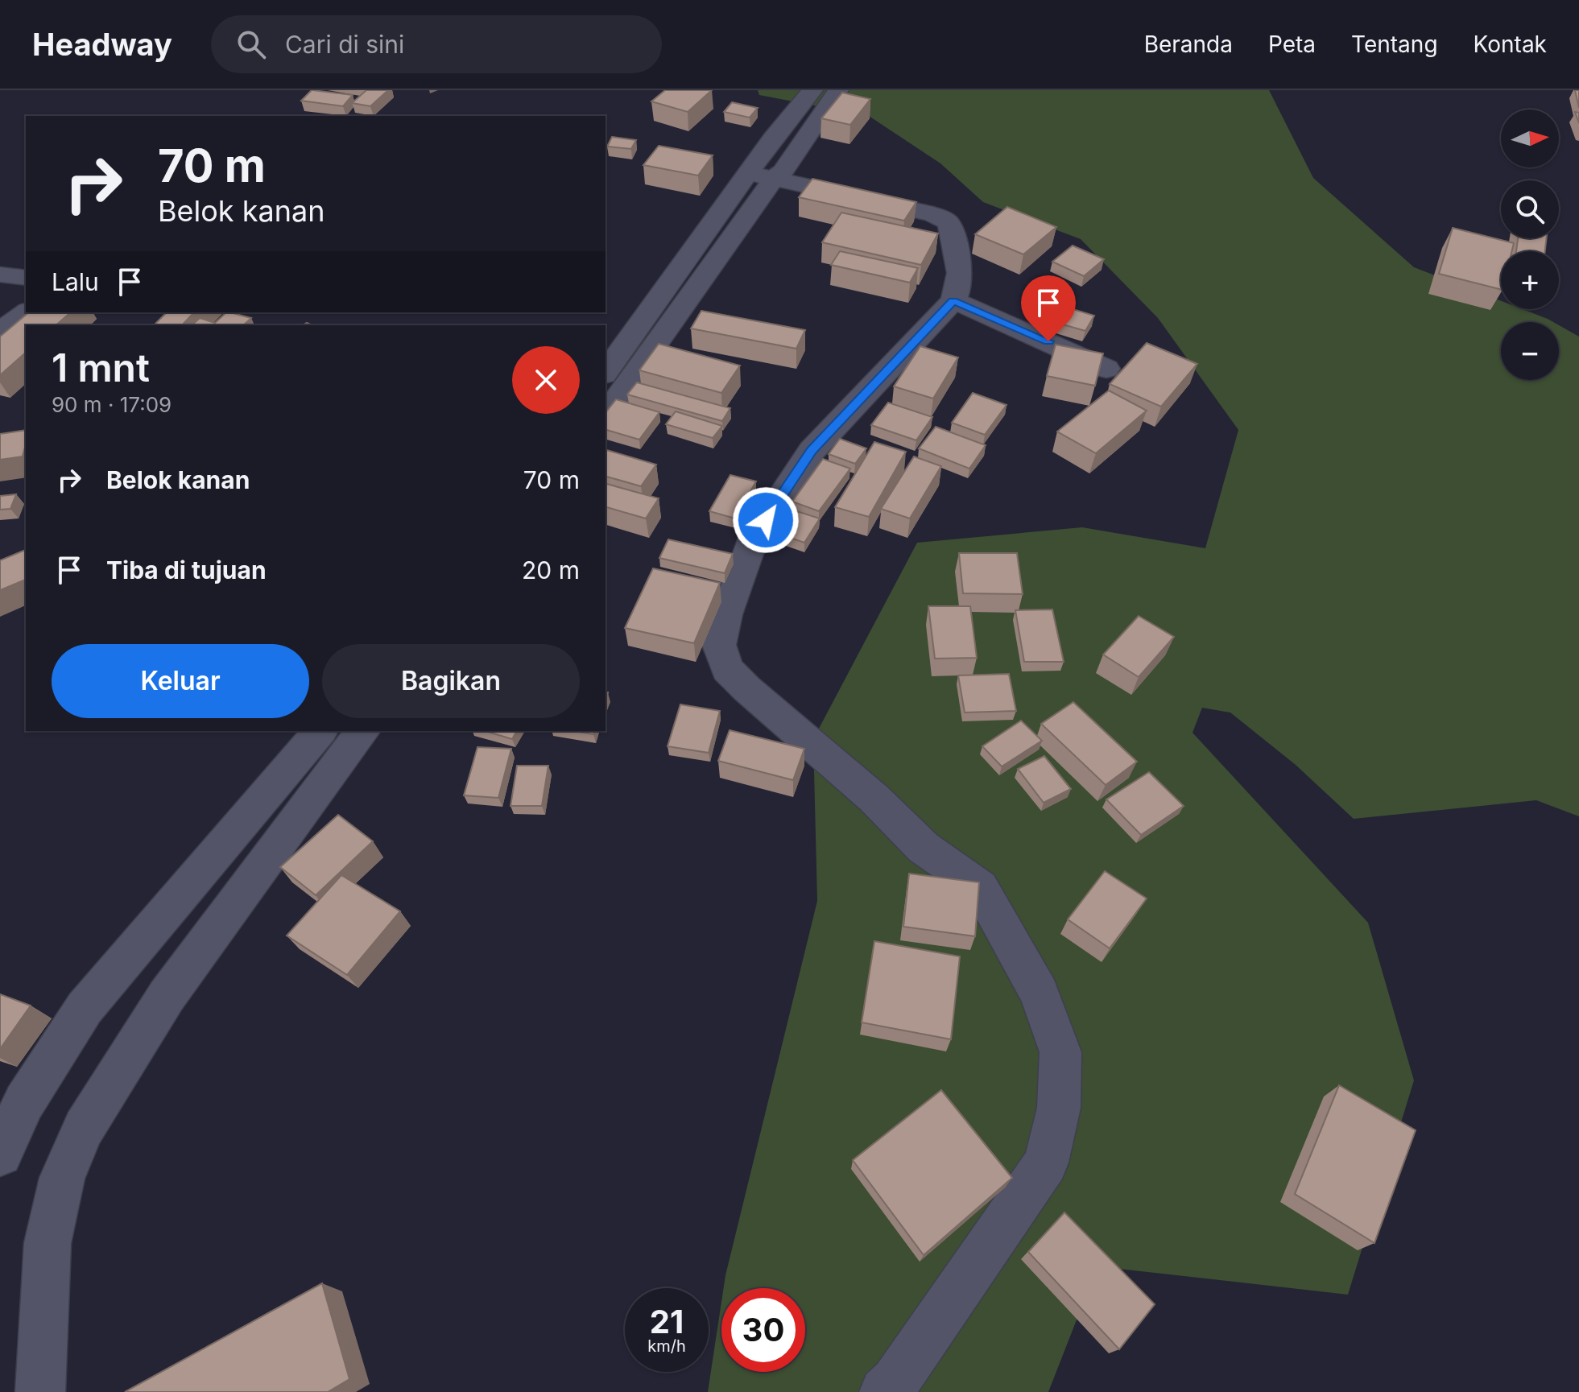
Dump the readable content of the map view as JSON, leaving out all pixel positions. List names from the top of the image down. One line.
{"north":"right","page":{"header":"Headway","search":"Cari di sini","nav":["Beranda","Peta","Tentang","Kontak"],"map_buttons":["+","−"],"turn":["70 m","Belok kanan"],"then":"Lalu","heading":["1 mnt","90 m · 17:09"],"list":[{"name":"Belok kanan","value":"70 m"},{"name":"Tiba di tujuan","value":"20 m"}],"buttons":["Keluar","Bagikan"],"speed":"21 km/h","limit":"30"}}
